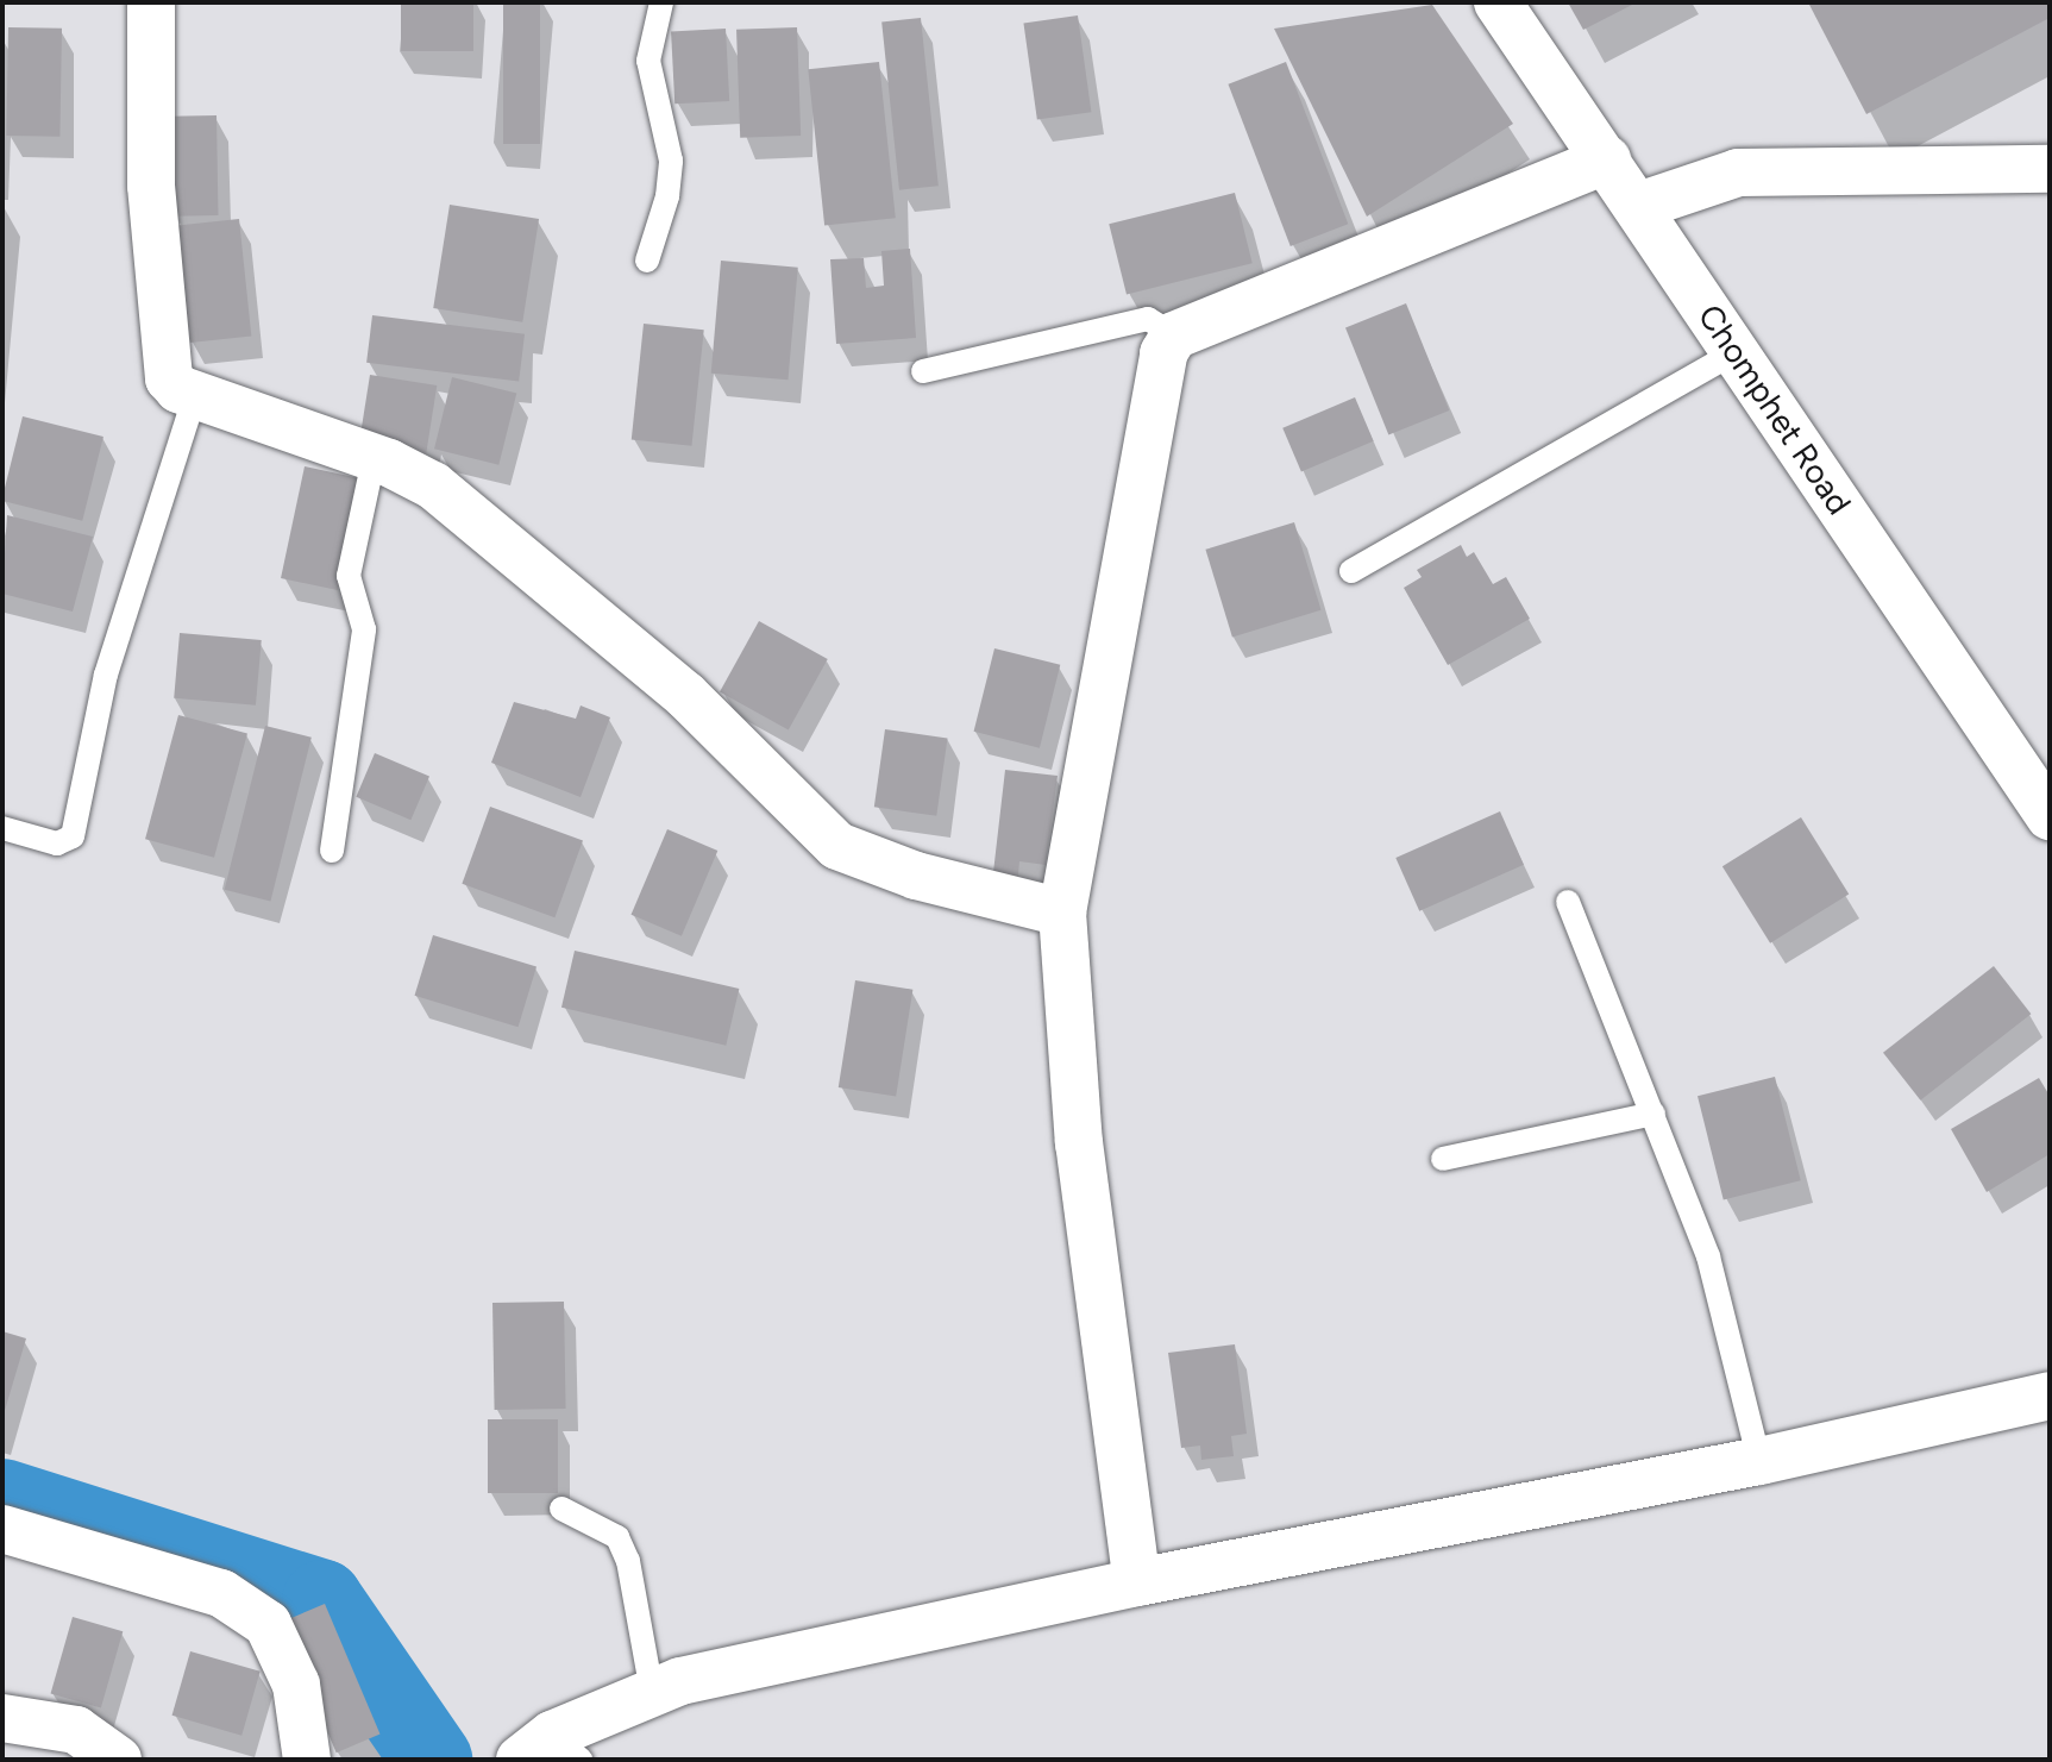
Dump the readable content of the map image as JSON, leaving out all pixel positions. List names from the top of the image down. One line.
{"streets":{"street":["Chomphet Road"]}}
